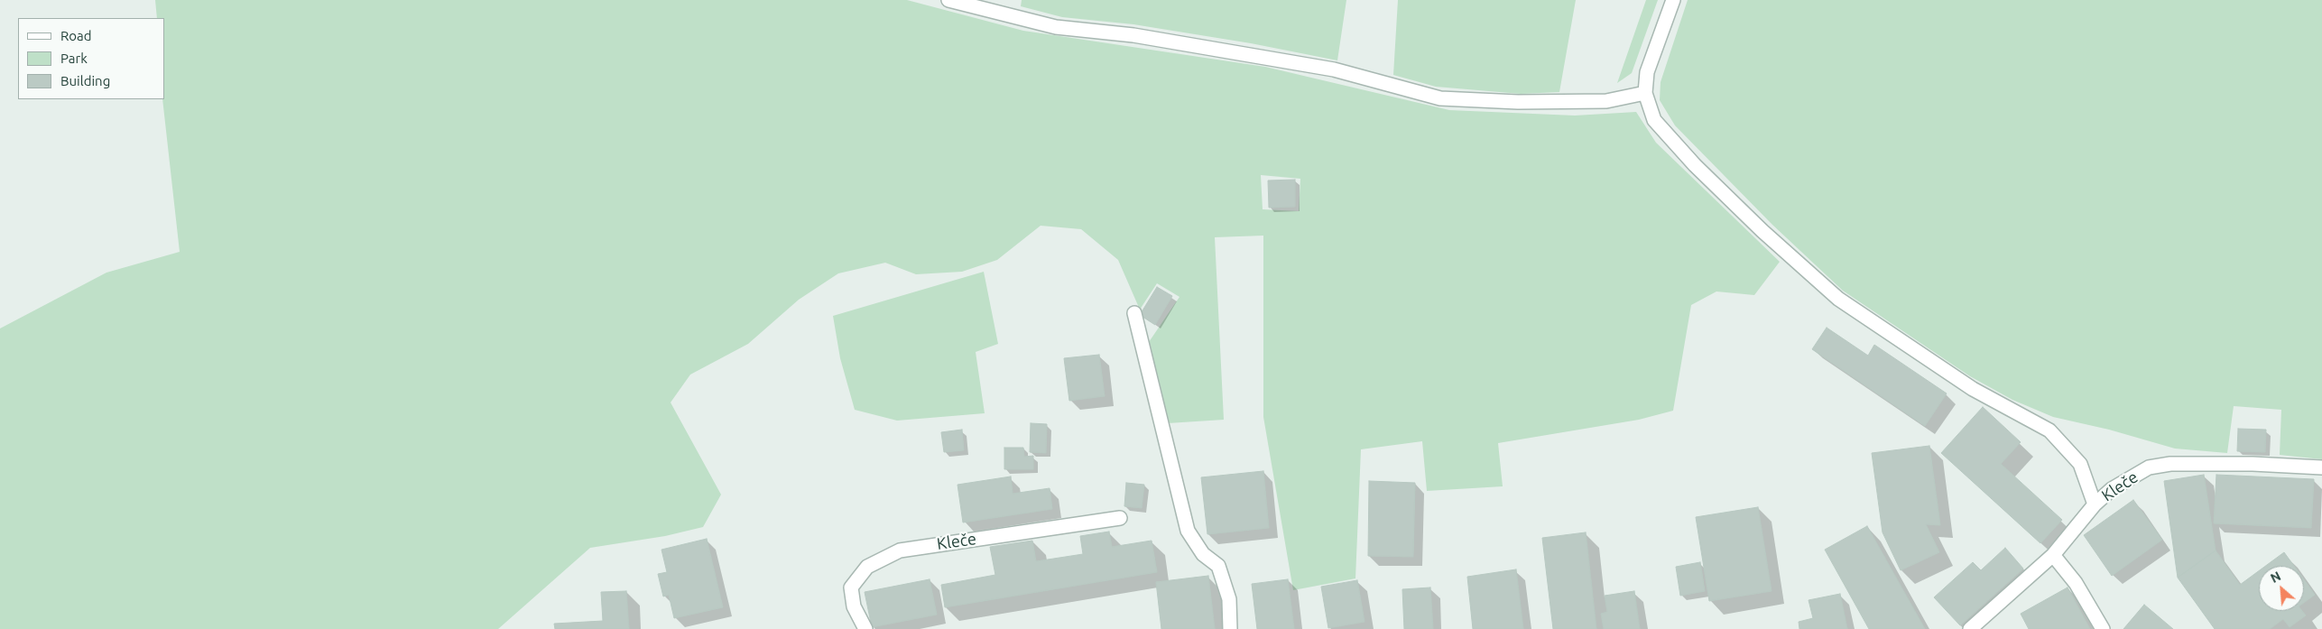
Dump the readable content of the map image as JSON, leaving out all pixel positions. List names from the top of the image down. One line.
{"streets":{"street":["Kleče"]},"legend":["Road","Park","Building"],"north":"top left"}
